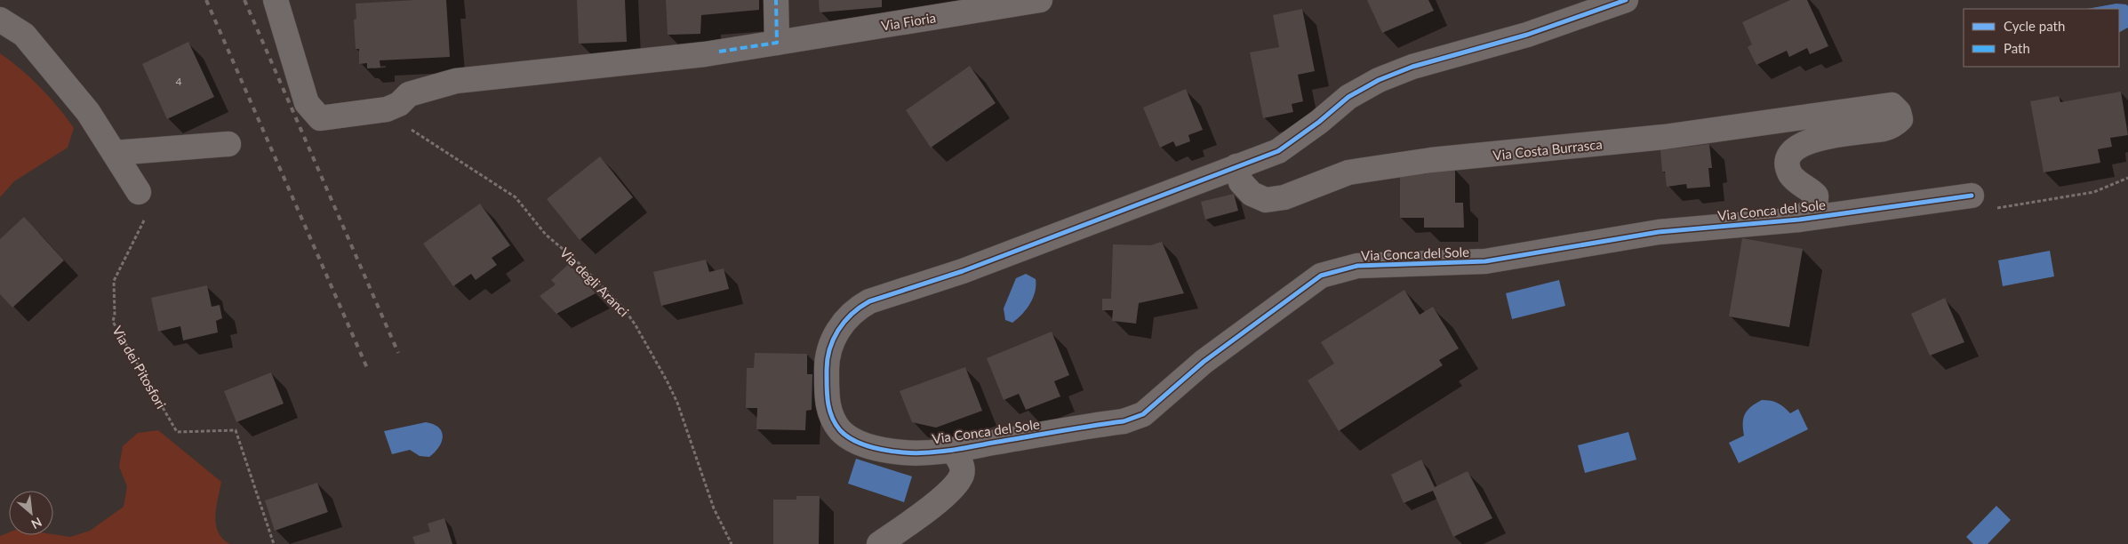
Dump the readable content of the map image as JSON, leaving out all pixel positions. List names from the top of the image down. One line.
{"streets":{"street":["Via Fioria","Via Costa Burrasca","Via Conca del Sole"],"path":["Via degli Aranci","Via dei Pitosfori"]},"crossings":[["Via Fioria","Via degli Aranci"],["Via Costa Burrasca","Via Conca del Sole"]],"house_numbers":["4"],"legend":["Cycle path","Path"],"north":"bottom right"}
